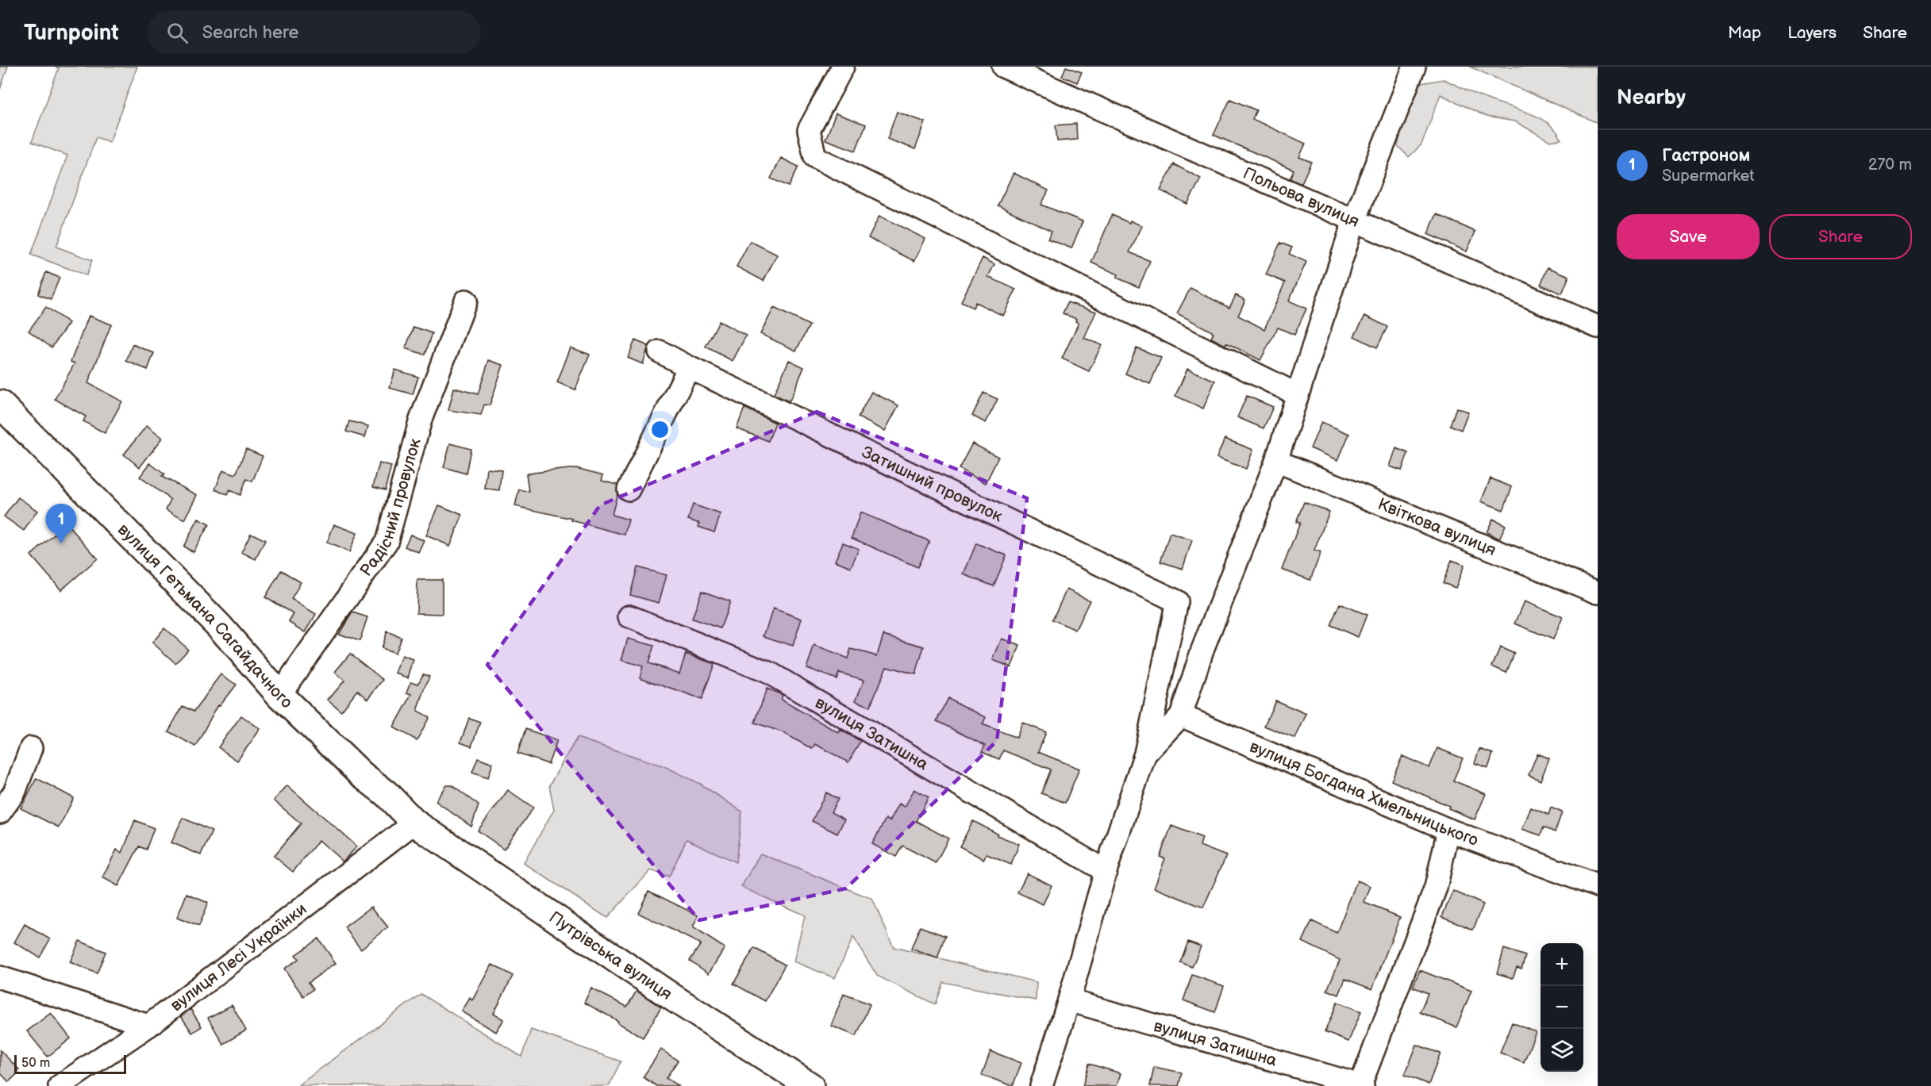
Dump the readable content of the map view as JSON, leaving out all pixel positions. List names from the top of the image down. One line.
{"streets":{"main road":["вулиця Гетьмана Сагайдачного","Путрівська вулиця"],"street":["Польова вулиця","Затишний провулок","Радісний провулок","Квіткова вулиця","вулиця Затишна","вулиця Богдана Хмельницького","вулиця Лесі Українки"]},"crossings":[["Радісний провулок","вулиця Гетьмана Сагайдачного"],["вулиця Гетьмана Сагайдачного","Путрівська вулиця"],["вулиця Гетьмана Сагайдачного","вулиця Лесі Українки"],["вулиця Затишна","вулиця Богдана Хмельницького"],["Путрівська вулиця","вулиця Лесі Українки"]],"scale_bar":"50 m","page":{"header":"Turnpoint","search":"Search here","nav":["Map","Layers","Share"],"heading":"Nearby","list":[{"mark":"1","name":"Гастроном","note":"Supermarket","value":"270 m"}],"buttons":["Save","Share"],"pins":"1","map_buttons":["+","−"],"scale":"50 m"}}
